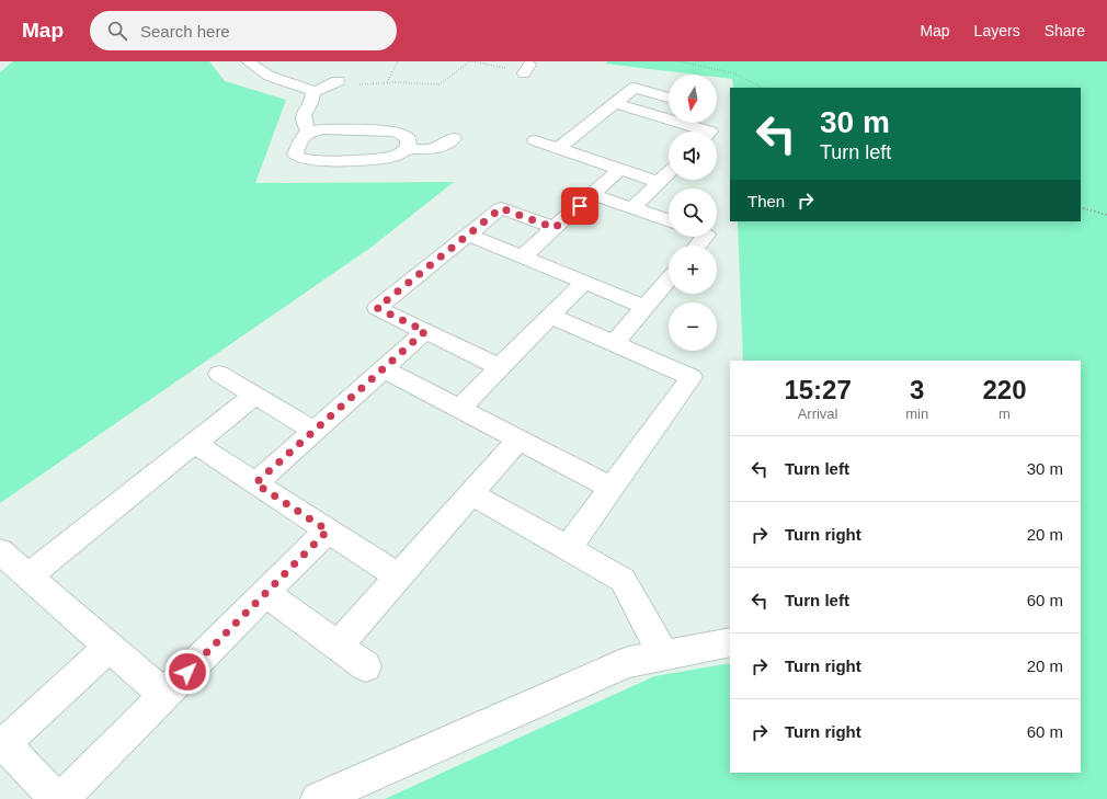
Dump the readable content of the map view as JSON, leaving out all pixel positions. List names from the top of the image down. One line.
{"north":"bottom","page":{"header":"Map","search":"Search here","nav":["Map","Layers","Share"],"map_buttons":["+","−"],"turn":["30 m","Turn left"],"then":"Then","eta":["15:27","Arrival","3","min","220","m"],"list":[{"name":"Turn left","value":"30 m"},{"name":"Turn right","value":"20 m"},{"name":"Turn left","value":"60 m"},{"name":"Turn right","value":"20 m"},{"name":"Turn right","value":"60 m"}]}}
